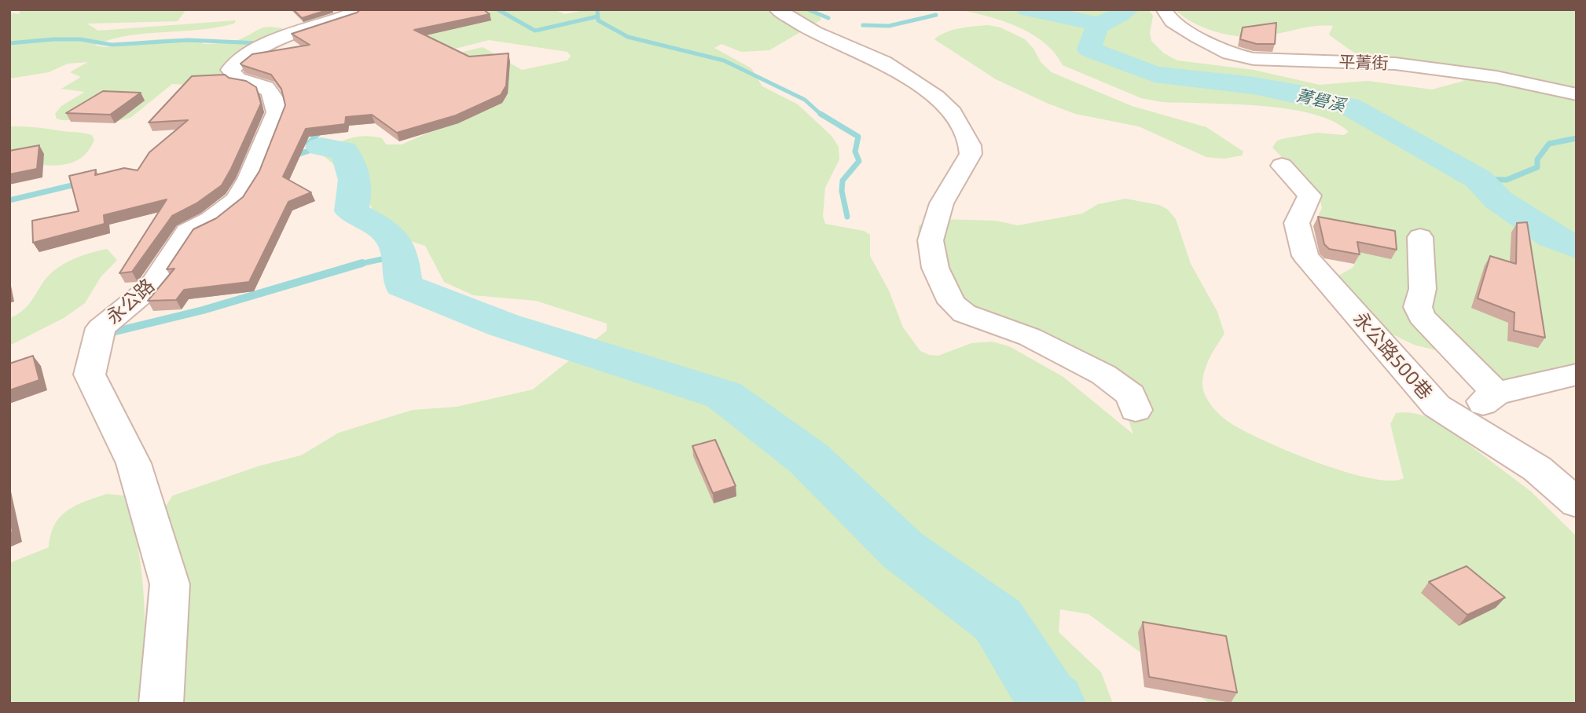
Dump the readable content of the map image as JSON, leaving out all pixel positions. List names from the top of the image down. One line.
{"streets":{"street":["平菁街","永公路","永公路500巷"]},"water":["菁礐溪"]}
